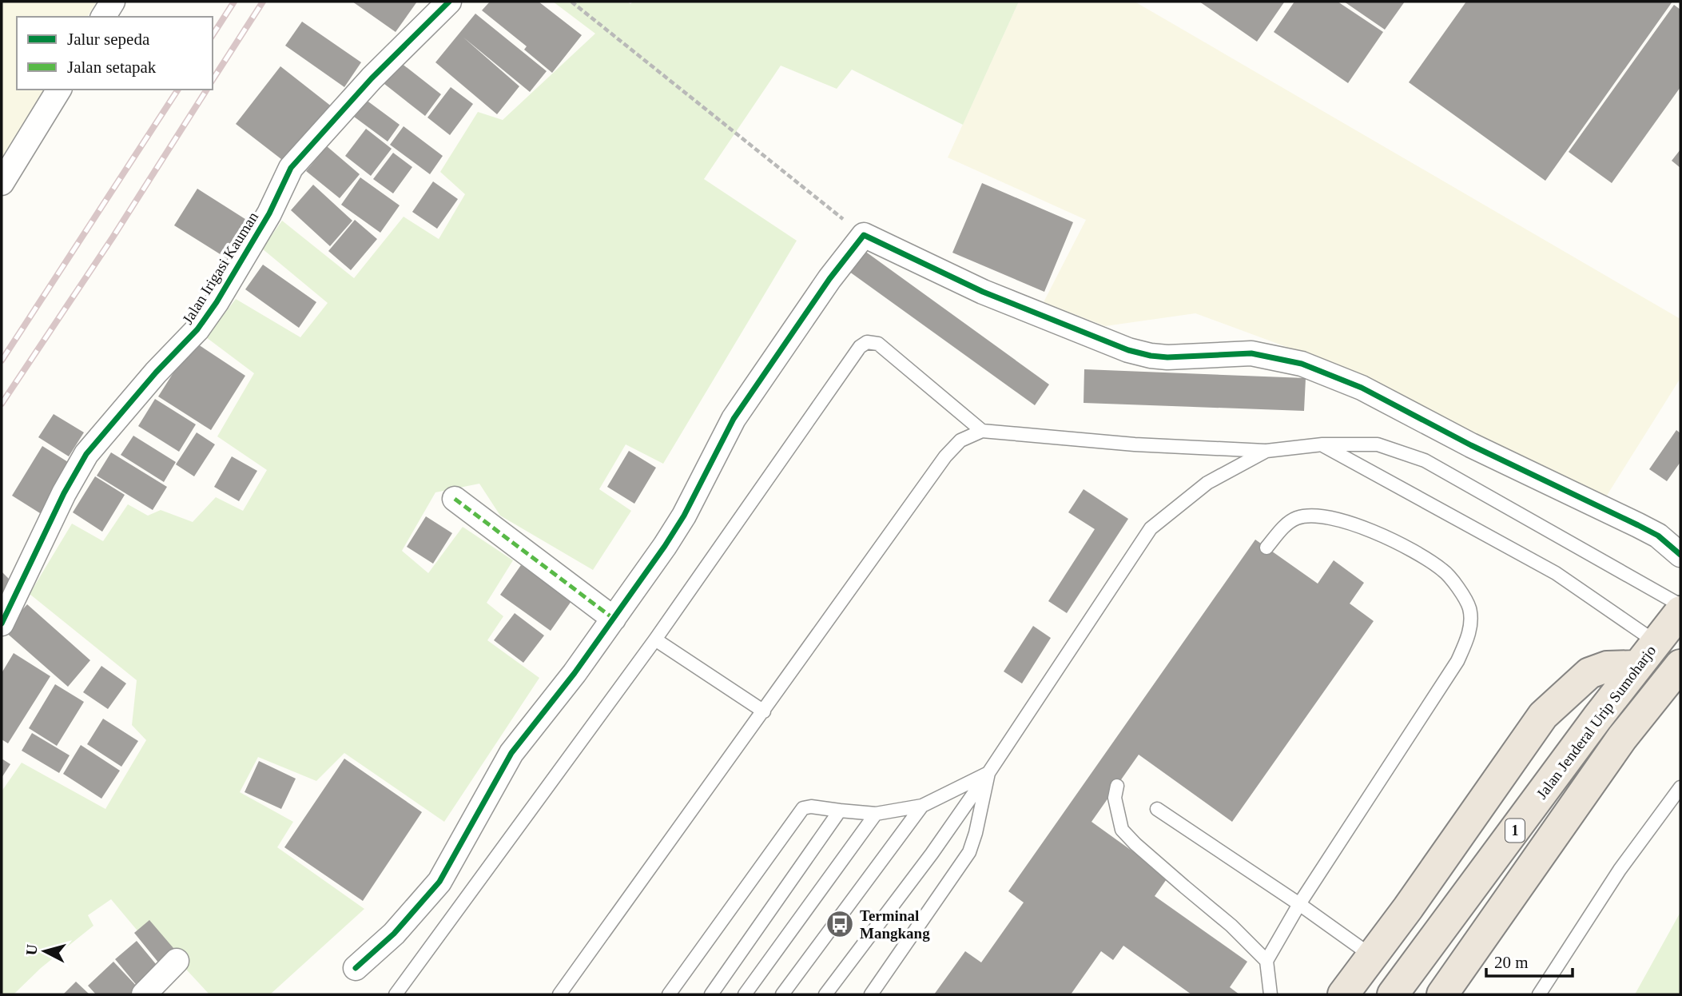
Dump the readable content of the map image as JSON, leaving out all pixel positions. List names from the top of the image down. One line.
{"streets":{"highway":["Jalan Jenderal Urip Sumoharjo","1"],"street":["Jalan Irigasi Kauman"]},"places":{"bus stop":["Terminal Mangkang"]},"legend":["Jalur sepeda","Jalan setapak"],"scale_bar":"20 m","north":"left"}
